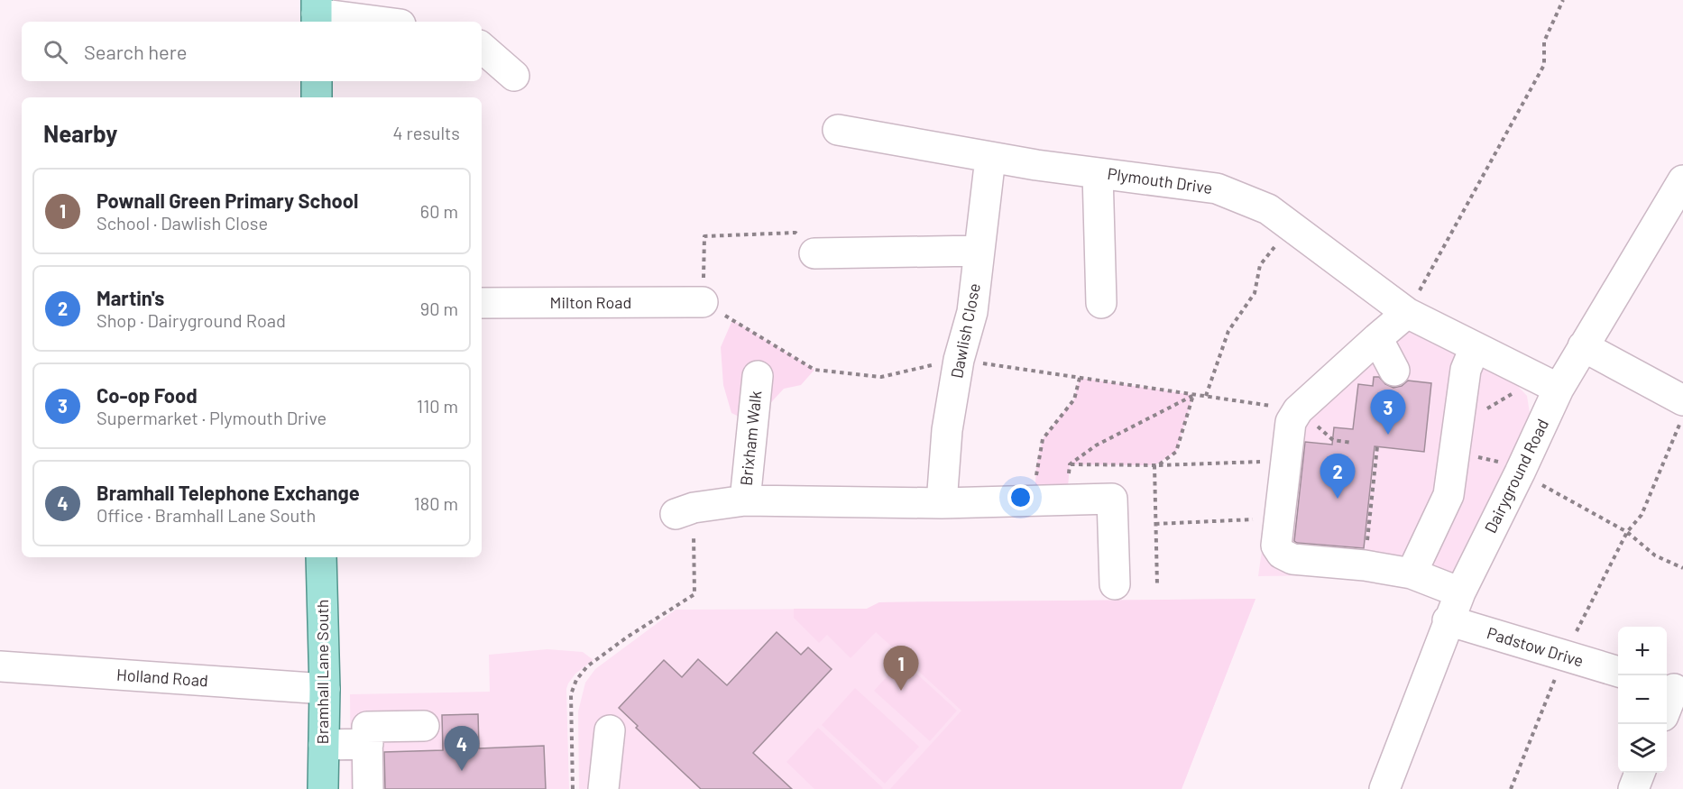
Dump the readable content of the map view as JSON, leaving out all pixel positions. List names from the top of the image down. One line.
{"streets":{"main road":["Bramhall Lane South"],"street":["Plymouth Drive","Milton Road","Dawlish Close","Brixham Walk","Dairyground Road","Padstow Drive","Holland Road"]},"crossings":[["Plymouth Drive","Dawlish Close"],["Plymouth Drive","Dairyground Road"],["Dairyground Road","Padstow Drive"],["Bramhall Lane South","Holland Road"]],"page":{"search":"Search here","heading":["Nearby","4 results"],"list":[{"mark":"1","name":"Pownall Green Primary School","note":"School · Dawlish Close","value":"60 m"},{"mark":"2","name":"Martin's","note":"Shop · Dairyground Road","value":"90 m"},{"mark":"3","name":"Co-op Food","note":"Supermarket · Plymouth Drive","value":"110 m"},{"mark":"4","name":"Bramhall Telephone Exchange","note":"Office · Bramhall Lane South","value":"180 m"}],"pins":["3","2","1","4"],"map_buttons":["+","−"]}}
